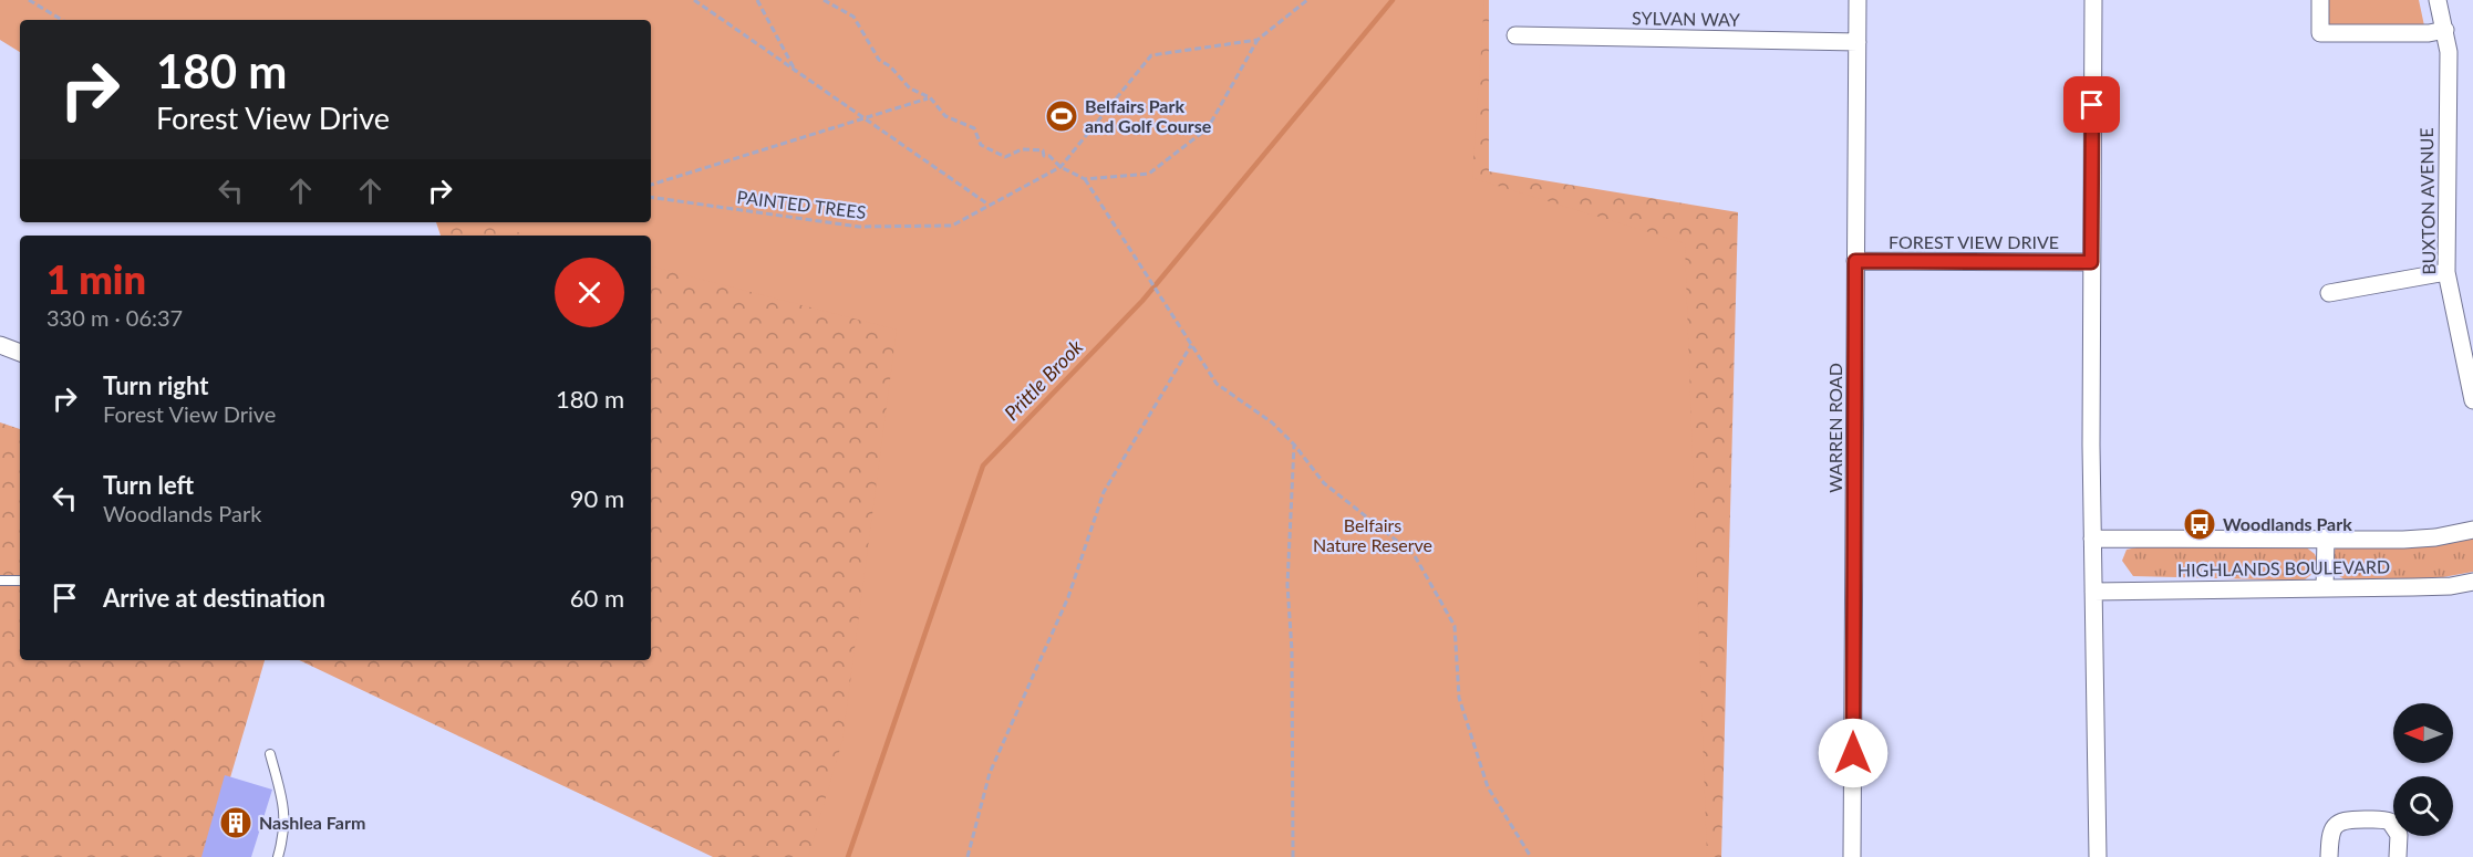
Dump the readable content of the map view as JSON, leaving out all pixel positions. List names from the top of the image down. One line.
{"streets":{"street":["SYLVAN WAY","BUXTON AVENUE","FOREST VIEW DRIVE","WARREN ROAD","HIGHLANDS BOULEVARD"],"path":["PAINTED TREES"]},"crossings":[["SYLVAN WAY","WARREN ROAD"],["FOREST VIEW DRIVE","WARREN ROAD"]],"water":["Prittle Brook"],"parks":["Belfairs Nature Reserve"],"places":{"sports":["Belfairs Park and Golf Course"],"bus stop":["Woodlands Park"],"building":["Nashlea Farm"]},"north":"left","page":{"turn":["180 m","Forest View Drive"],"heading":["1 min","330 m · 06:37"],"list":[{"name":"Turn right","note":"Forest View Drive","value":"180 m"},{"name":"Turn left","note":"Woodlands Park","value":"90 m"},{"name":"Arrive at destination","value":"60 m"}]}}
